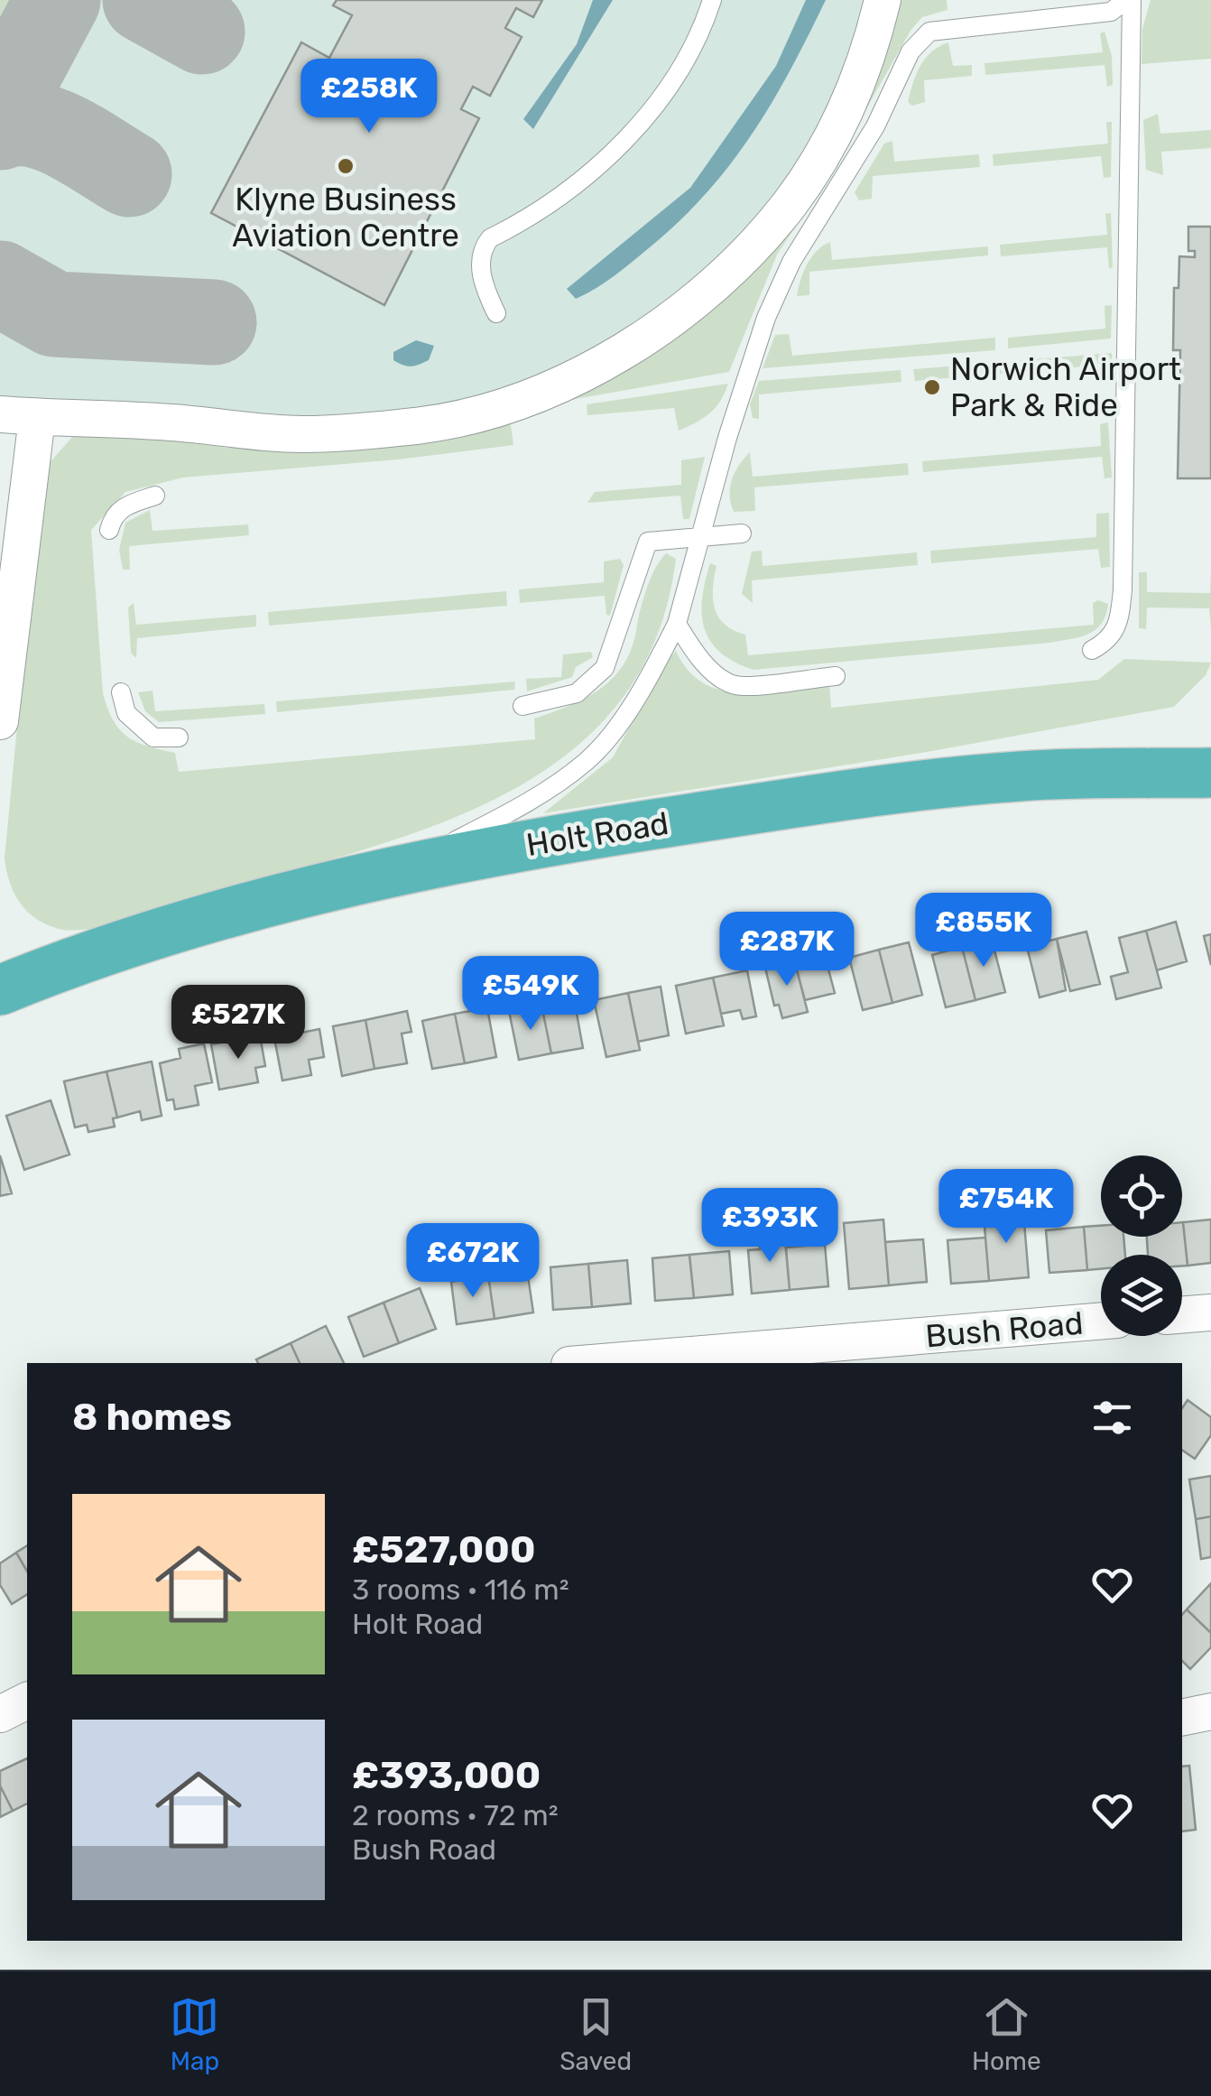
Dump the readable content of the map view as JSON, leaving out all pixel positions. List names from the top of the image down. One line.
{"streets":{"highway":["Holt Road"],"street":["Bush Road"]},"places":["Klyne Business Aviation Centre","Norwich Airport Park & Ride"],"page":{"price":["£258K","£855K","£287K","£549K","£527K","£754K","£393K","£672K"],"heading":"8 homes","list":[{"name":"£527,000","note":"3 rooms · 116 m² · Holt Road"},{"name":"£393,000","note":"2 rooms · 72 m² · Bush Road"}],"tabs":["Map","Saved","Home"]}}
